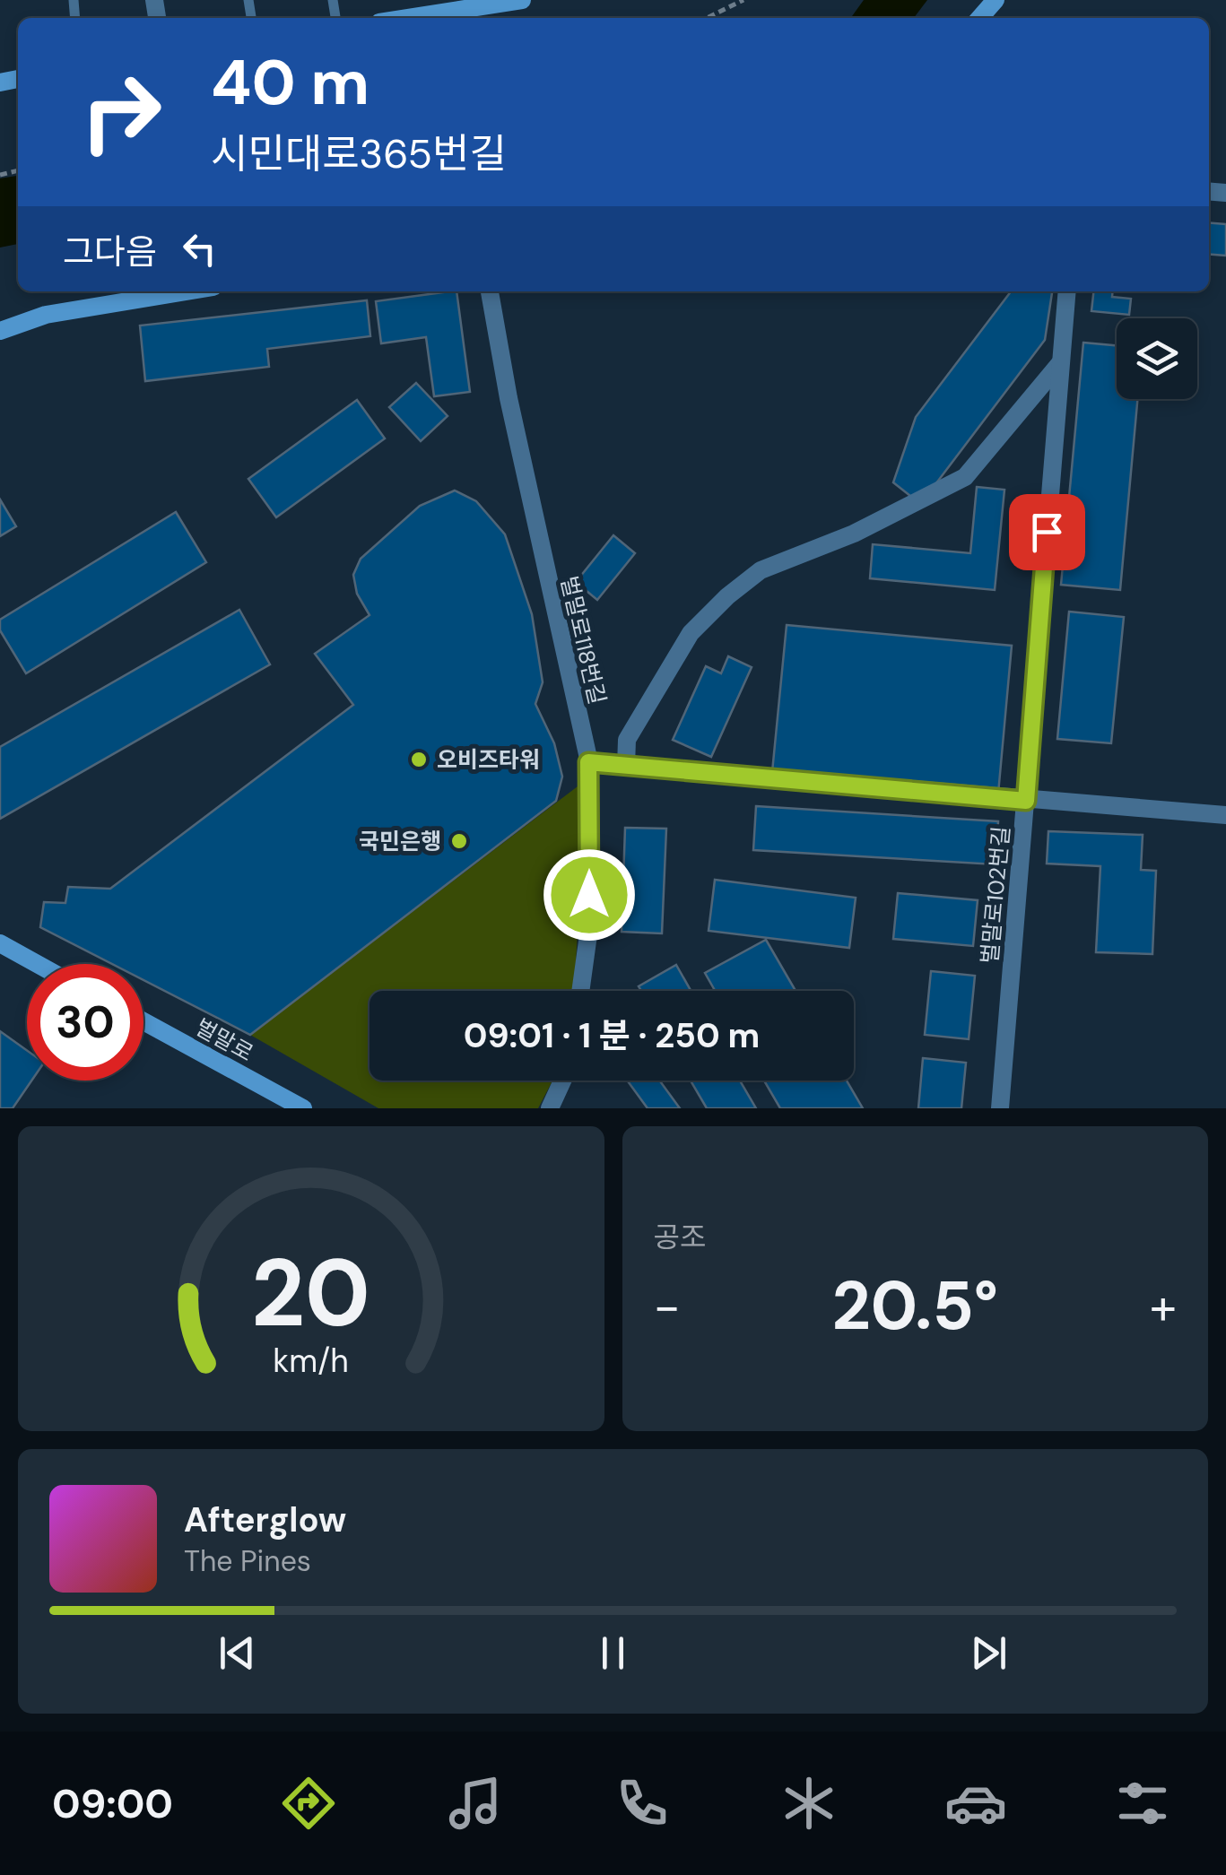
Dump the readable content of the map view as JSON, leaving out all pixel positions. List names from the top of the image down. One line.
{"streets":{"street":["벌말로118번길","벌말로102번길","벌말로"]},"places":["오비즈타워","국민은행"],"page":{"turn":["40 m","시민대로365번길"],"then":"그다음","limit":"30","trip":"09:01 · 1 분 · 250 m","tile":"공조","heat":["−","20.5°","+"],"song":["Afterglow","The Pines"],"tabs":"09:00","gauge":["20","km/h"]}}
